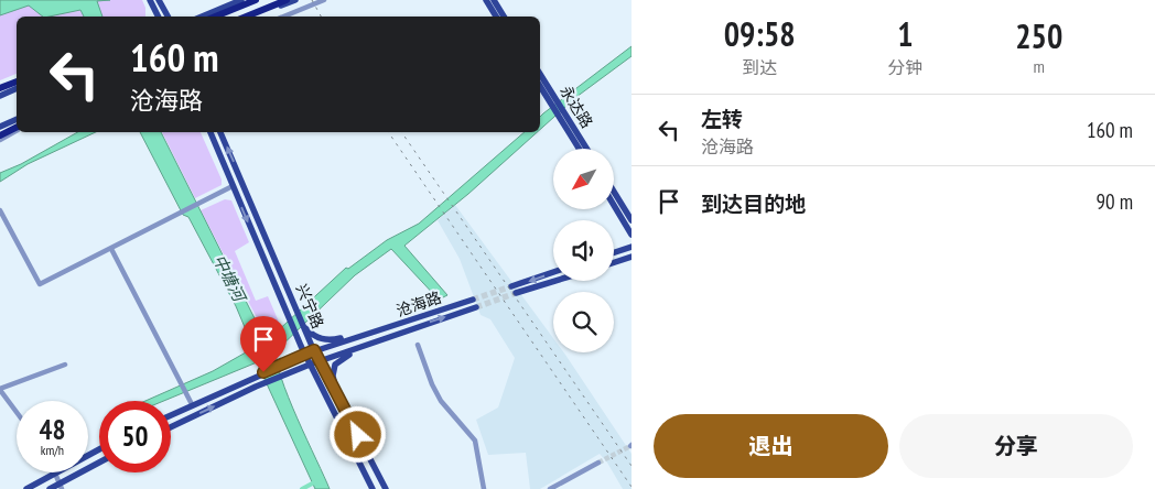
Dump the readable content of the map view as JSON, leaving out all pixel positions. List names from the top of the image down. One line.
{"streets":{"main road":["永达路","沧海路","兴宁路"]},"crossings":[["沧海路","兴宁路"]],"water":["中塘河"],"north":"bottom left","page":{"eta":["09:58","到达","1","分钟","250","m"],"turn":["160 m","沧海路"],"list":[{"name":"左转","note":"沧海路","value":"160 m"},{"name":"到达目的地","value":"90 m"}],"speed":"48 km/h","limit":"50","buttons":["退出","分享"]}}
